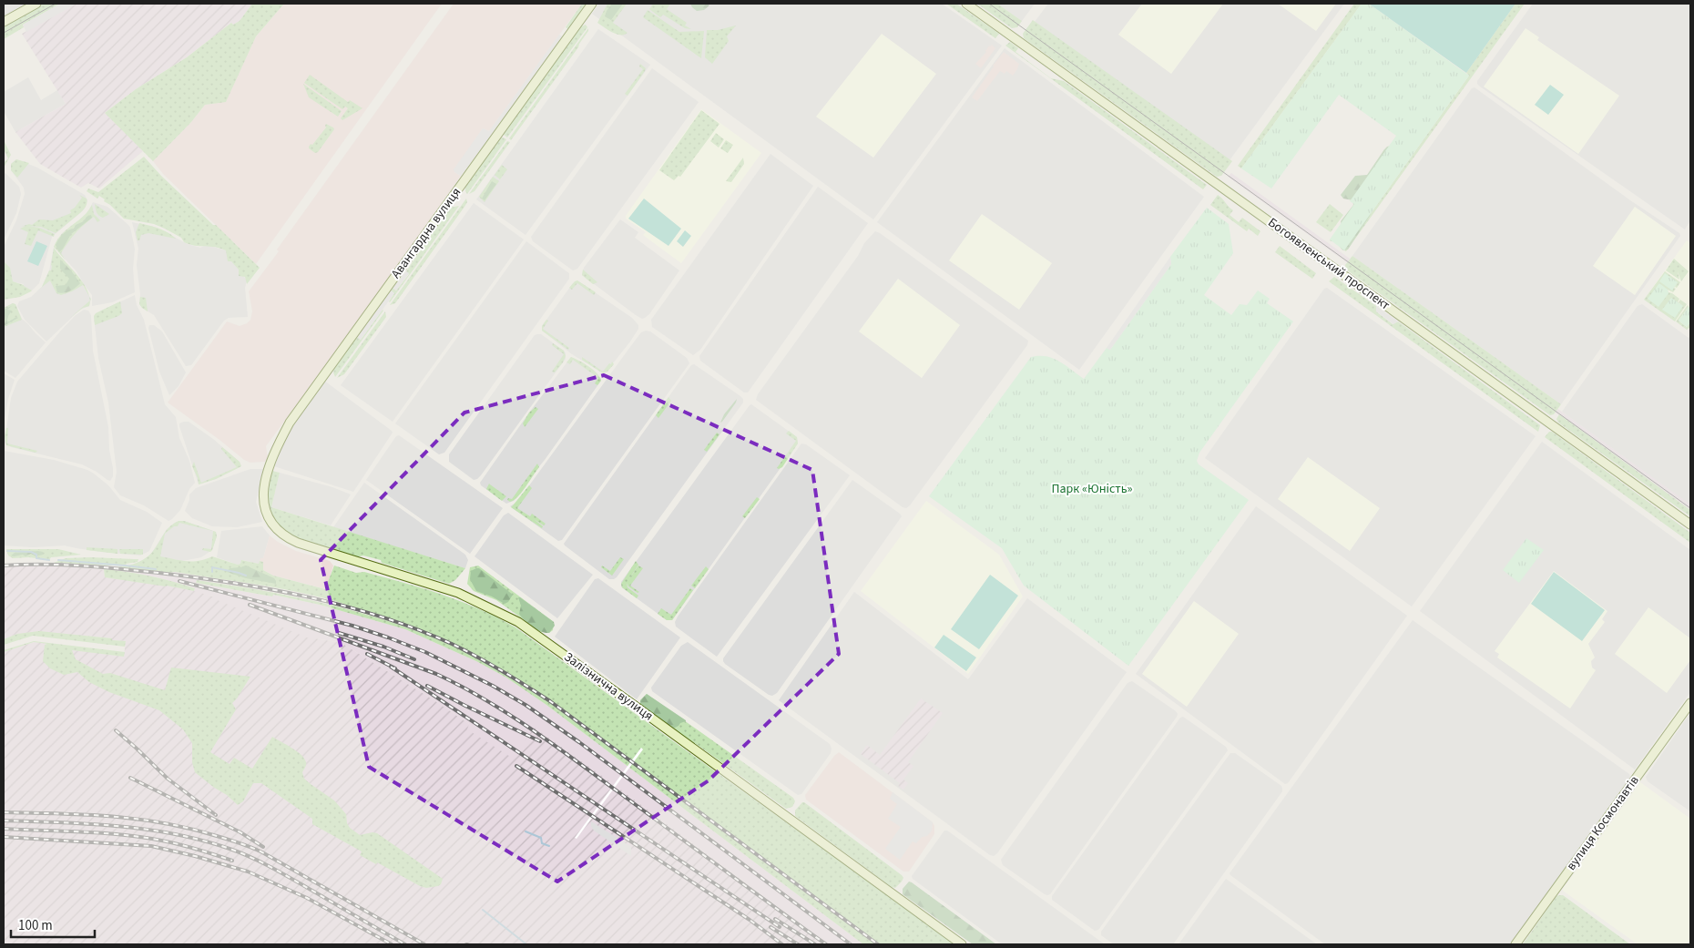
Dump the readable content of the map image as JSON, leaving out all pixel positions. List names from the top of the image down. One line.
{"streets":{"street":["Авангардна вулиця","Богоявленський проспект","Залізнична вулиця","вулиця Космонавтів"]},"crossings":[["Авангардна вулиця","Залізнична вулиця"]],"parks":["Парк «Юність»"],"scale_bar":"100 m"}
